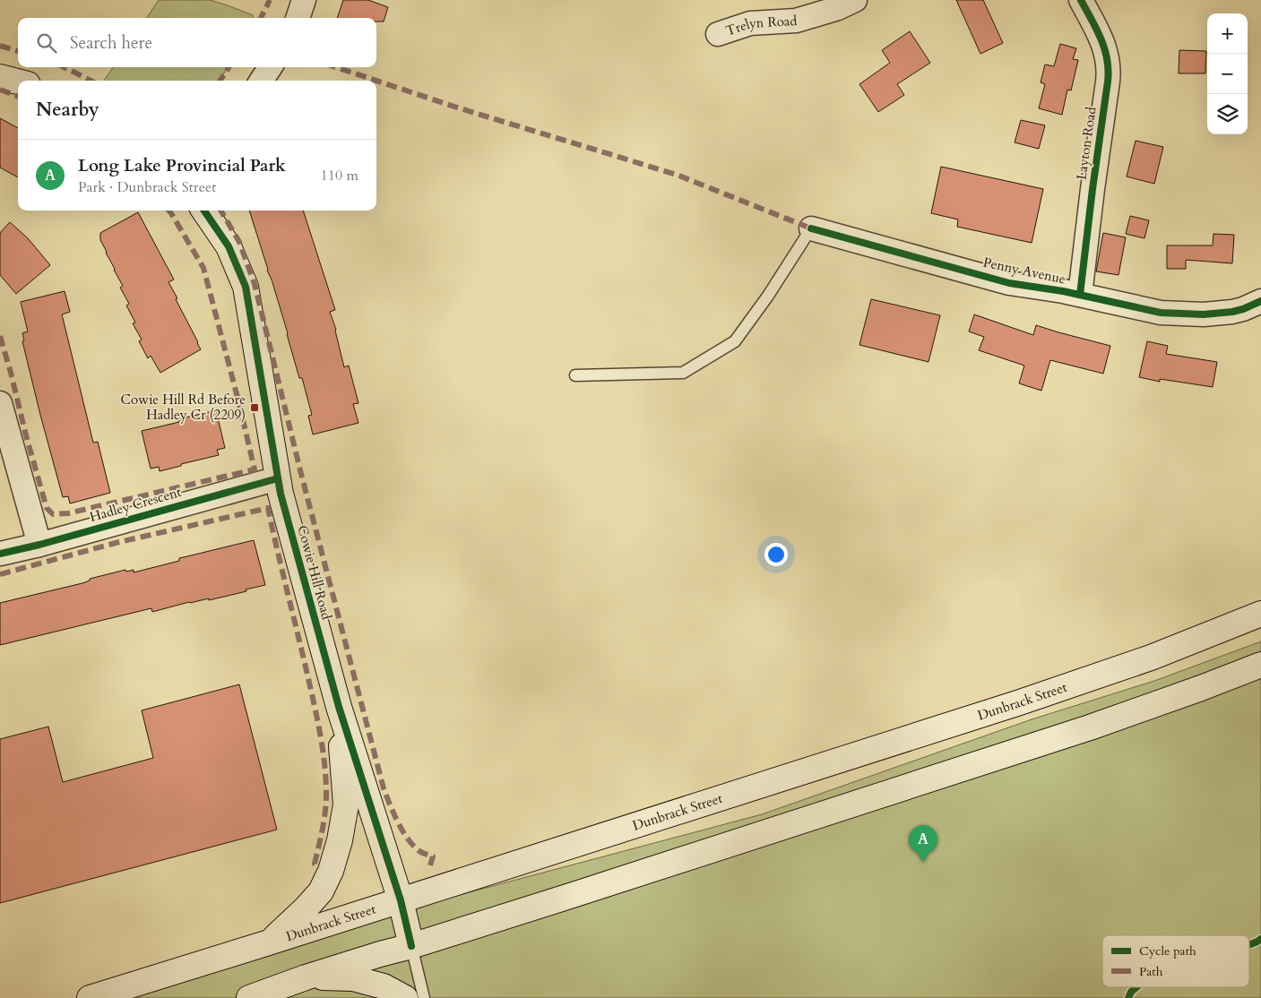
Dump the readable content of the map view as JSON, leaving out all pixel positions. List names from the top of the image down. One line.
{"streets":{"main road":["Cowie Hill Road","Dunbrack Street"],"street":["Trelyn Road","Layton Road","Penny Avenue","Hadley Crescent"]},"crossings":[["Layton Road","Penny Avenue"],["Hadley Crescent","Cowie Hill Road"],["Cowie Hill Road","Dunbrack Street"]],"places":{"transit":["Cowie Hill Rd Before Hadley Cr (2209)"]},"legend":["Cycle path","Path"],"page":{"map_buttons":["+","−"],"search":"Search here","heading":"Nearby","list":[{"mark":"A","name":"Long Lake Provincial Park","note":"Park · Dunbrack Street","value":"110 m"}],"pins":"A"}}
